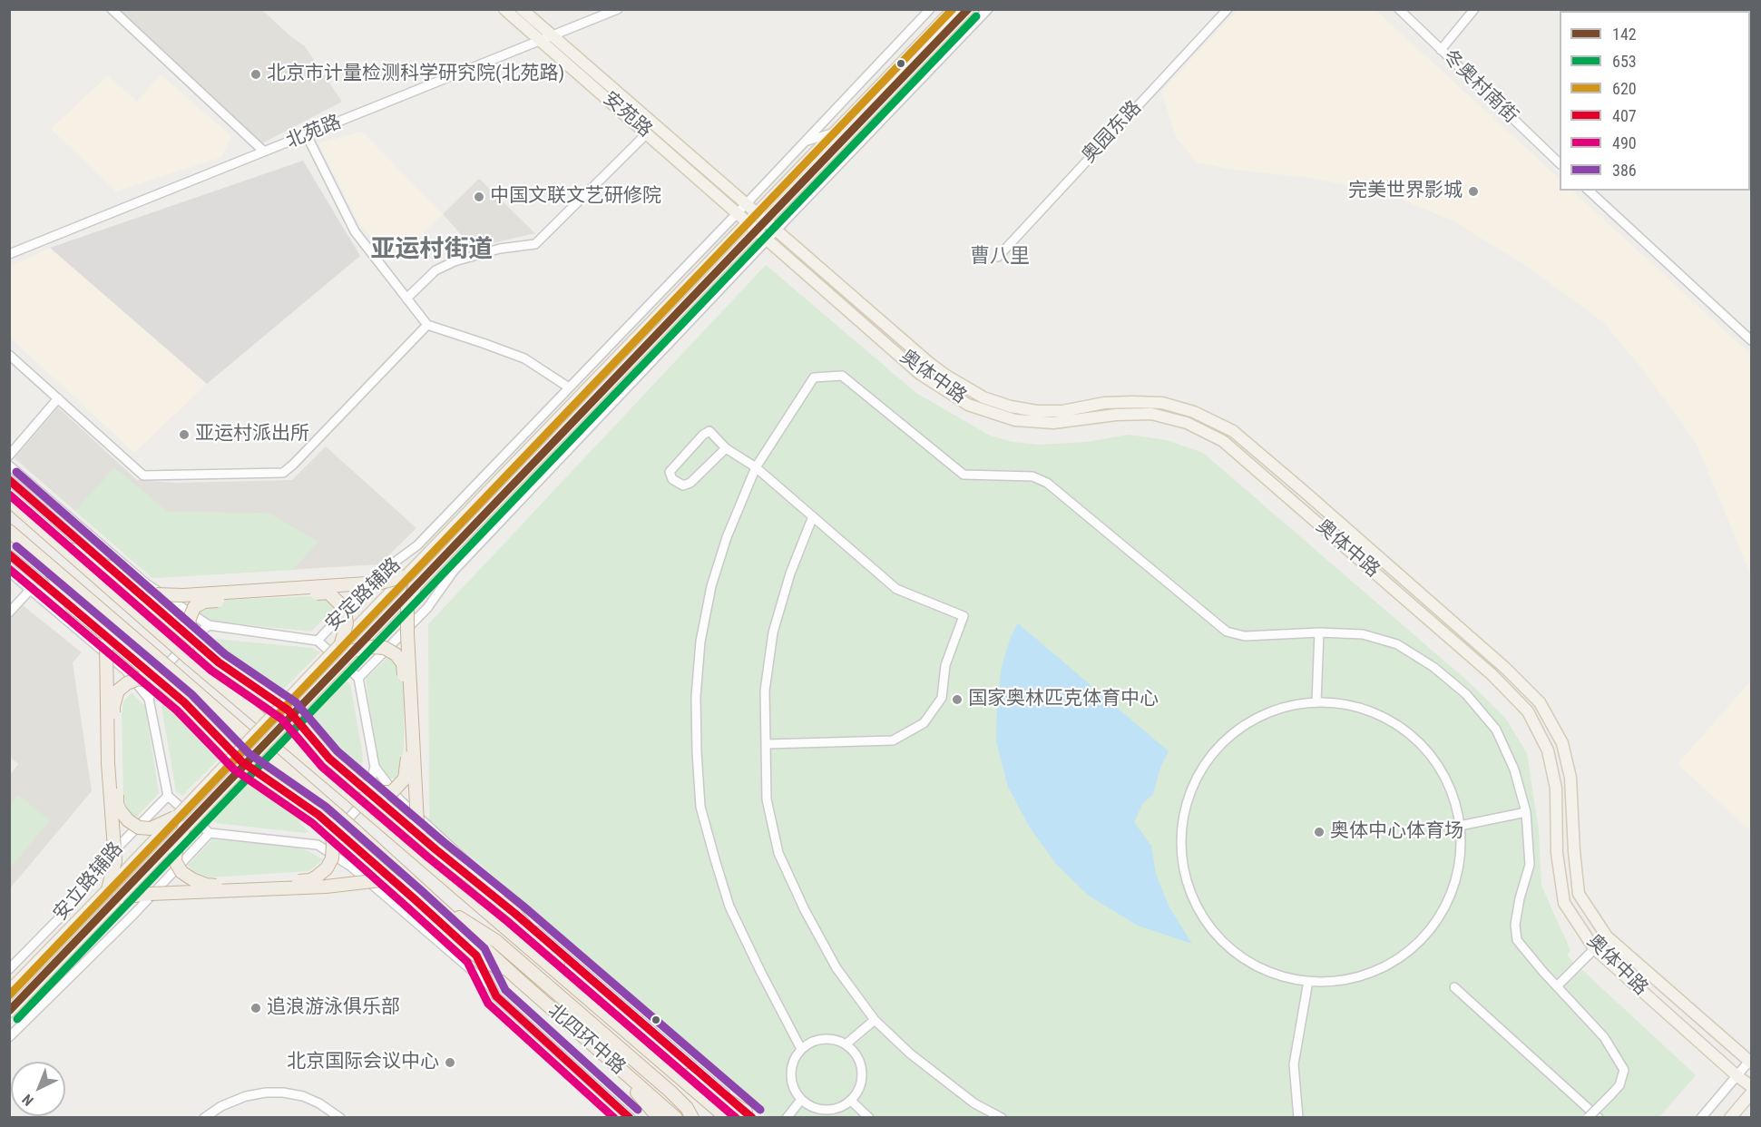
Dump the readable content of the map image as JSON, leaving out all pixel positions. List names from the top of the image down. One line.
{"streets":{"highway":["北四环中路"],"main road":["安苑路","奥体中路"],"street":["冬奥村南街","北苑路","奥园东路","安定路辅路","安立路辅路"]},"crossings":[["安苑路","北苑路"],["安苑路","奥体中路"],["安苑路","安定路辅路"]],"districts":["亚运村街道","曹八里"],"places":["北京市计量检测科学研究院(北苑路)","完美世界影城","中国文联文艺研修院","亚运村派出所","国家奥林匹克体育中心","奥体中心体育场","追浪游泳俱乐部","北京国际会议中心"],"lines":["transit line 142","transit line 620","transit line 653","transit line 386","transit line 407","transit line 490"],"legend":["142","653","620","407","490","386"],"north":"bottom left"}
